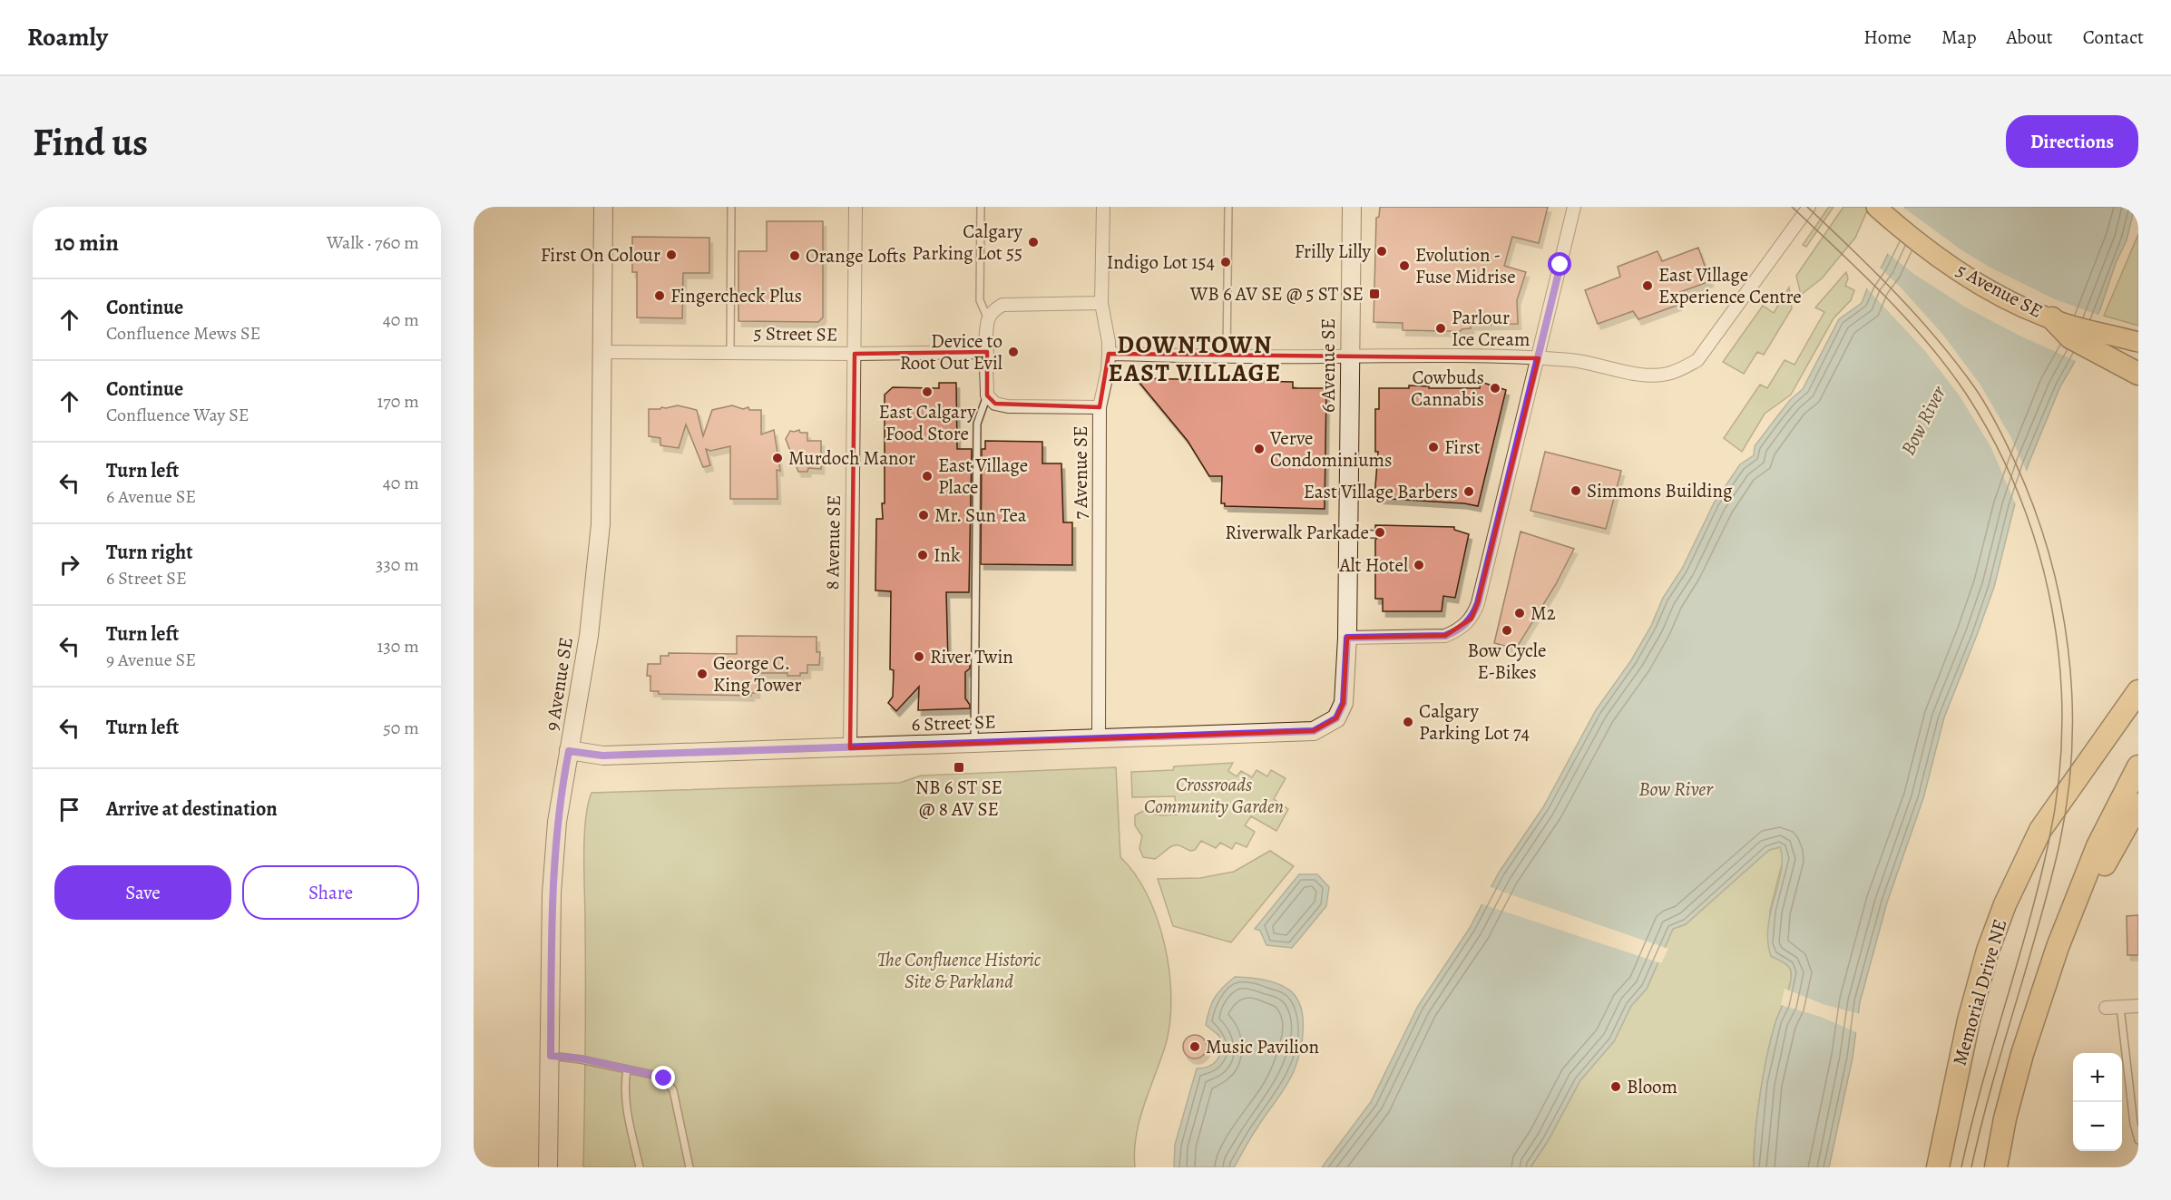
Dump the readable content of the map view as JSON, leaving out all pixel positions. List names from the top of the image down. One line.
{"streets":{"highway":["Memorial Drive NE"],"main road":["5 Avenue SE"],"street":["5 Street SE","6 Avenue SE","7 Avenue SE","8 Avenue SE","9 Avenue SE","6 Street SE"]},"crossings":[["5 Street SE","7 Avenue SE"],["5 Street SE","8 Avenue SE"],["5 Street SE","9 Avenue SE"],["6 Avenue SE","6 Street SE"],["7 Avenue SE","6 Street SE"],["8 Avenue SE","6 Street SE"],["9 Avenue SE","6 Street SE"]],"districts":["DOWNTOWN EAST VILLAGE"],"water":["Bow River"],"parks":["Crossroads Community Garden","The Confluence Historic Site & Parkland"],"places":{"other":["Calgary Parking Lot 55","Frilly Lilly","First On Colour","Orange Lofts","Indigo Lot 154","Evolution - Fuse Midrise","East Village Experience Centre","Fingercheck Plus","Parlour Ice Cream","Device to Root Out Evil","Cowbuds Cannabis","East Calgary Food Store","First","Verve Condominiums","Murdoch Manor","East Village Place","Simmons Building","East Village Barbers","Mr. Sun Tea","Riverwalk Parkade","Ink","Alt Hotel","M2","Bow Cycle E-Bikes","River Twin","George C. King Tower","Calgary Parking Lot 74","Music Pavilion","Bloom"],"transit":["WB 6 AV SE @ 5 ST SE","NB 6 ST SE @ 8 AV SE"]},"page":{"header":"Roamly","nav":["Home","Map","About","Contact"],"buttons":["Directions",["Save","Share"]],"title":"Find us","heading":["10 min","Walk · 760 m"],"list":[["Continue","Confluence Mews SE","40 m"],["Continue","Confluence Way SE","170 m"],["Turn left","6 Avenue SE","40 m"],["Turn right","6 Street SE","330 m"],["Turn left","9 Avenue SE","130 m"],["Turn left","50 m"],"Arrive at destination"],"map_buttons":["+","−"]}}
